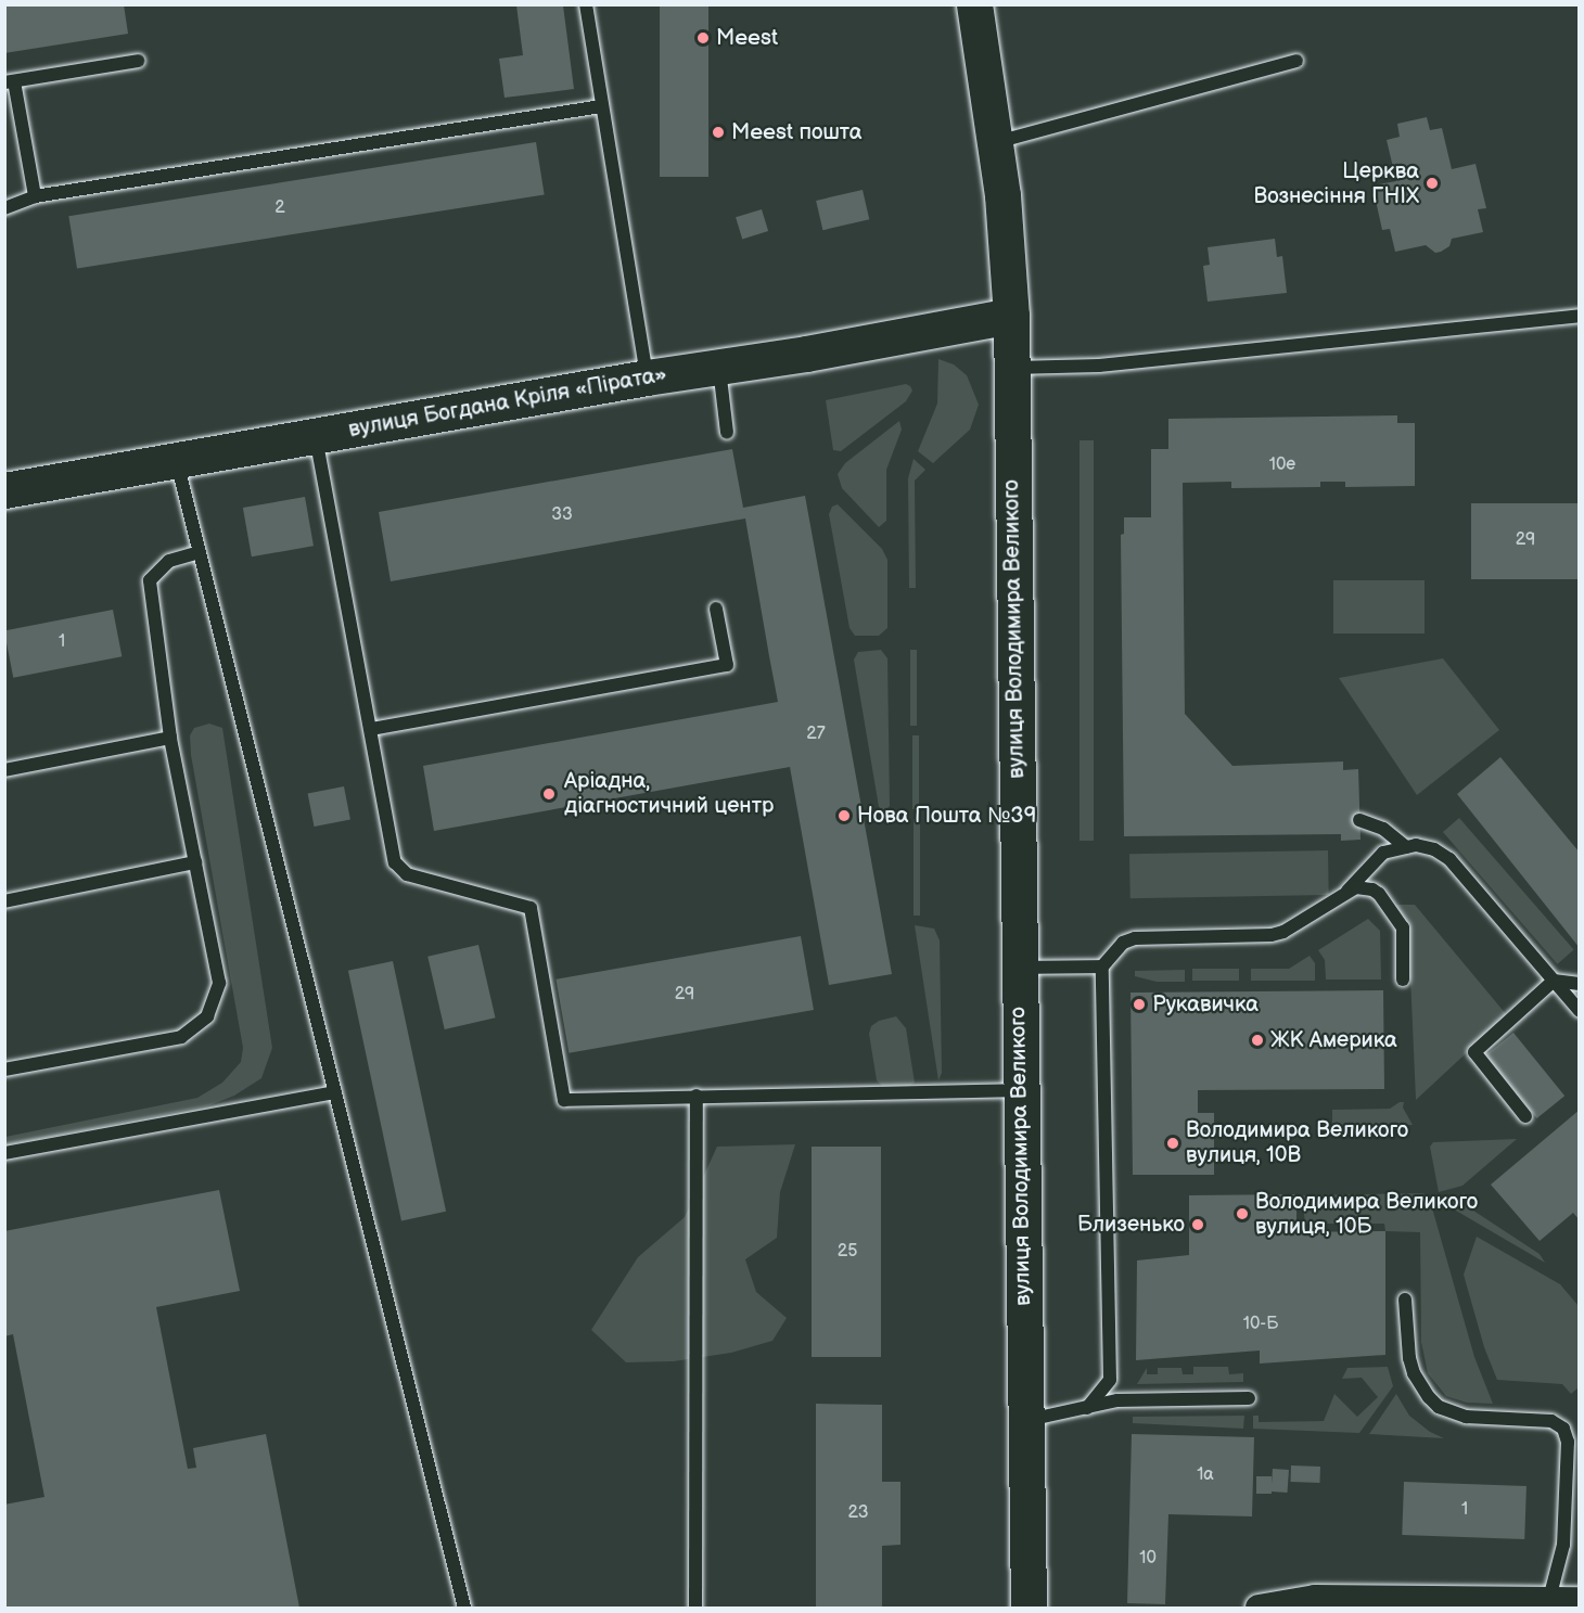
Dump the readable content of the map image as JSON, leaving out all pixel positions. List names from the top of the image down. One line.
{"streets":{"main road":["вулиця Богдана Кріля «Пірата»","вулиця Володимира Великого"]},"crossings":[["вулиця Богдана Кріля «Пірата»","вулиця Володимира Великого"]],"places":["Meest","Meest пошта","Церква Вознесіння ГНІХ","Аріадна, діагностичний центр","Нова Пошта №39","Рукавичка","ЖК Америка","Володимира Великого вулиця, 10В","Володимира Великого вулиця, 10Б","Близенько"],"house_numbers":["2","10е","33","29","1","27","29","25","10-Б","1а","1","23","10"]}
